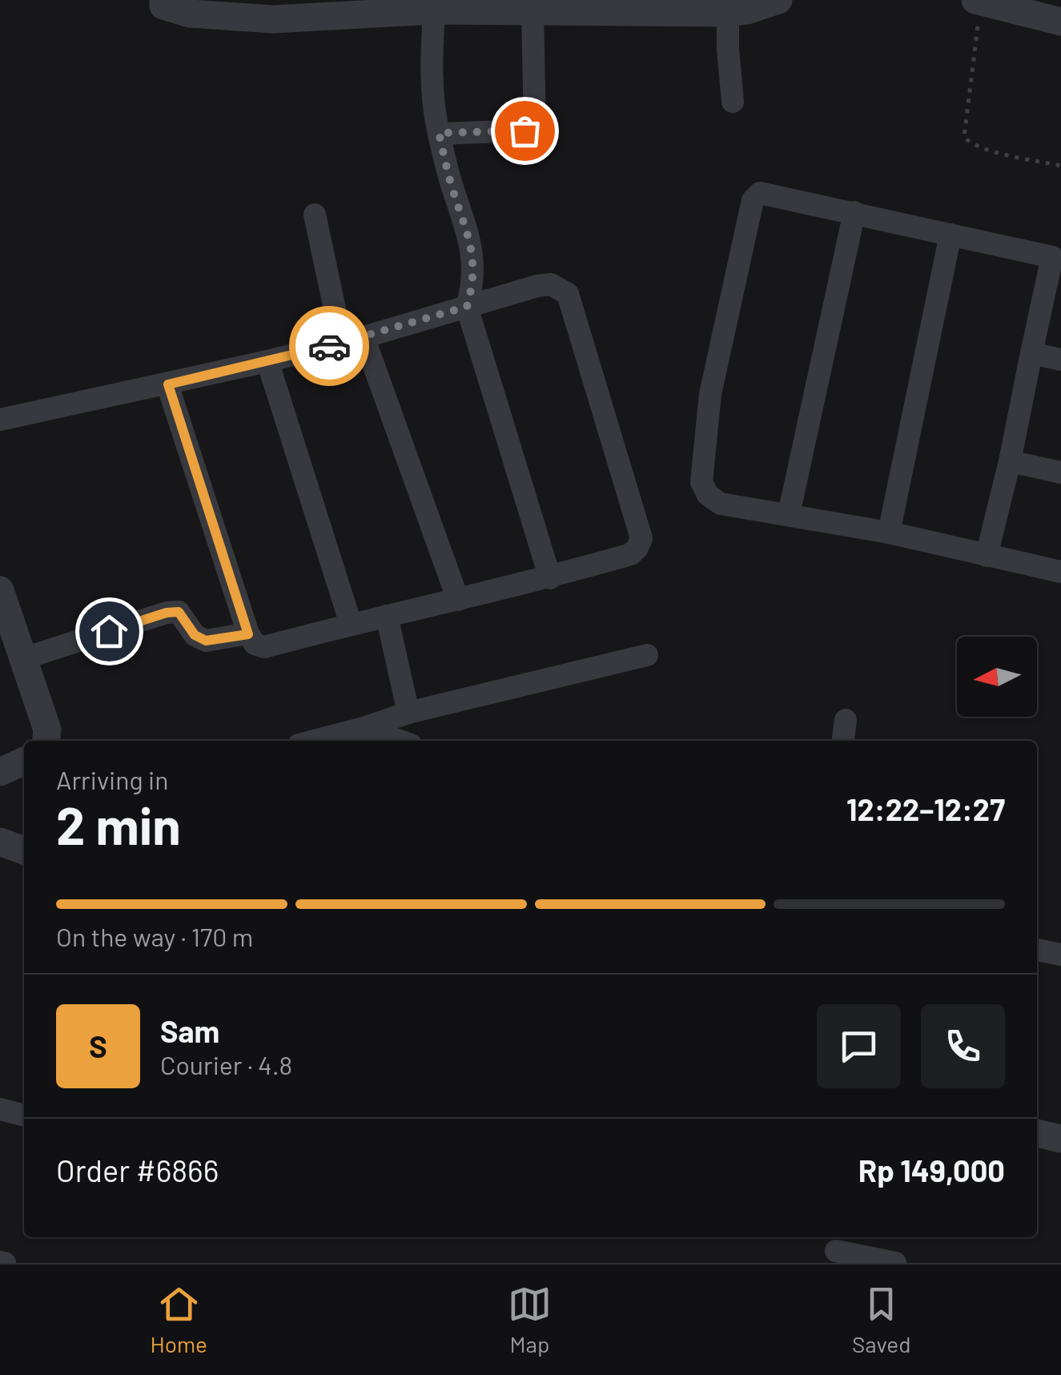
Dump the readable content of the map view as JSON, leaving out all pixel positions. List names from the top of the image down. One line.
{"north":"left","page":{"heading":["2 min","Arriving in","12:22–12:27"],"panel":["Sam","Courier · 4.8","Order #6866","Rp 149,000"],"bar":"On the way · 170 m","round":"S","tabs":["Home","Map","Saved"]}}
